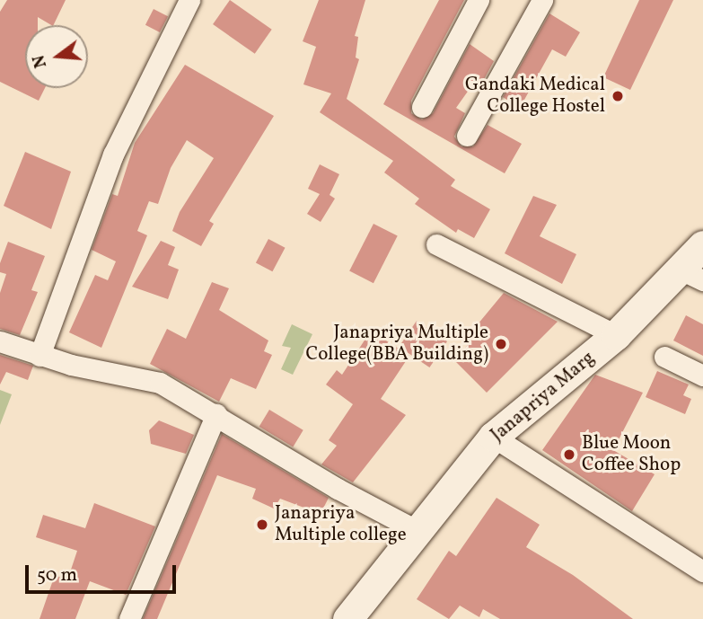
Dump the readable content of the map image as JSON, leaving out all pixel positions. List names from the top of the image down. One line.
{"streets":{"main road":["Janapriya Marg"]},"places":["Gandaki Medical College Hostel","Janapriya Multiple College(BBA Building)","Blue Moon Coffee Shop","Janapriya Multiple college"],"scale_bar":"50 m","north":"left"}
